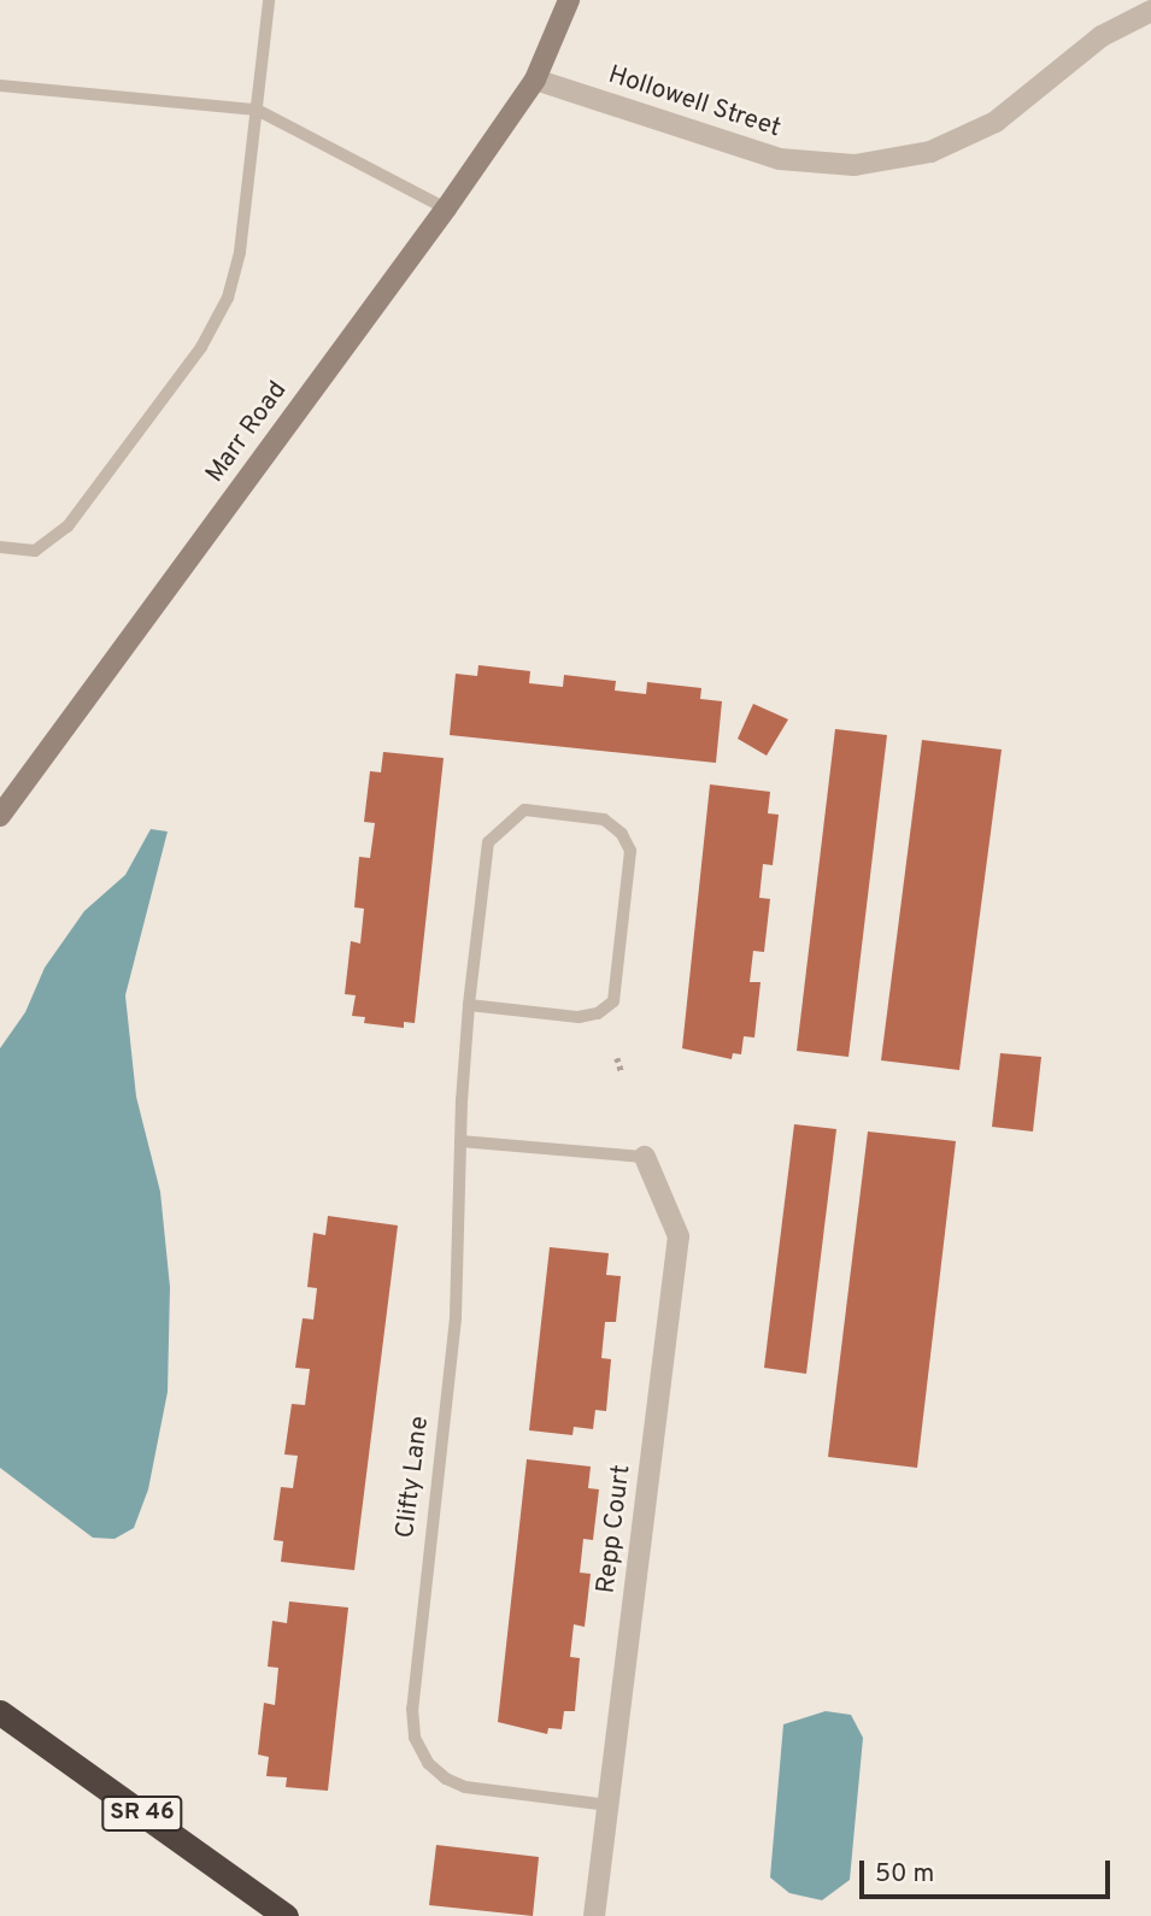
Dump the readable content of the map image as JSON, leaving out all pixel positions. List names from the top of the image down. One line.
{"streets":{"highway":["SR 46"],"street":["Hollowell Street","Marr Road","Repp Court"],"lane":["Clifty Lane"]},"crossings":[["Hollowell Street","Marr Road"],["Clifty Lane","Repp Court"]],"scale_bar":"50 m"}
